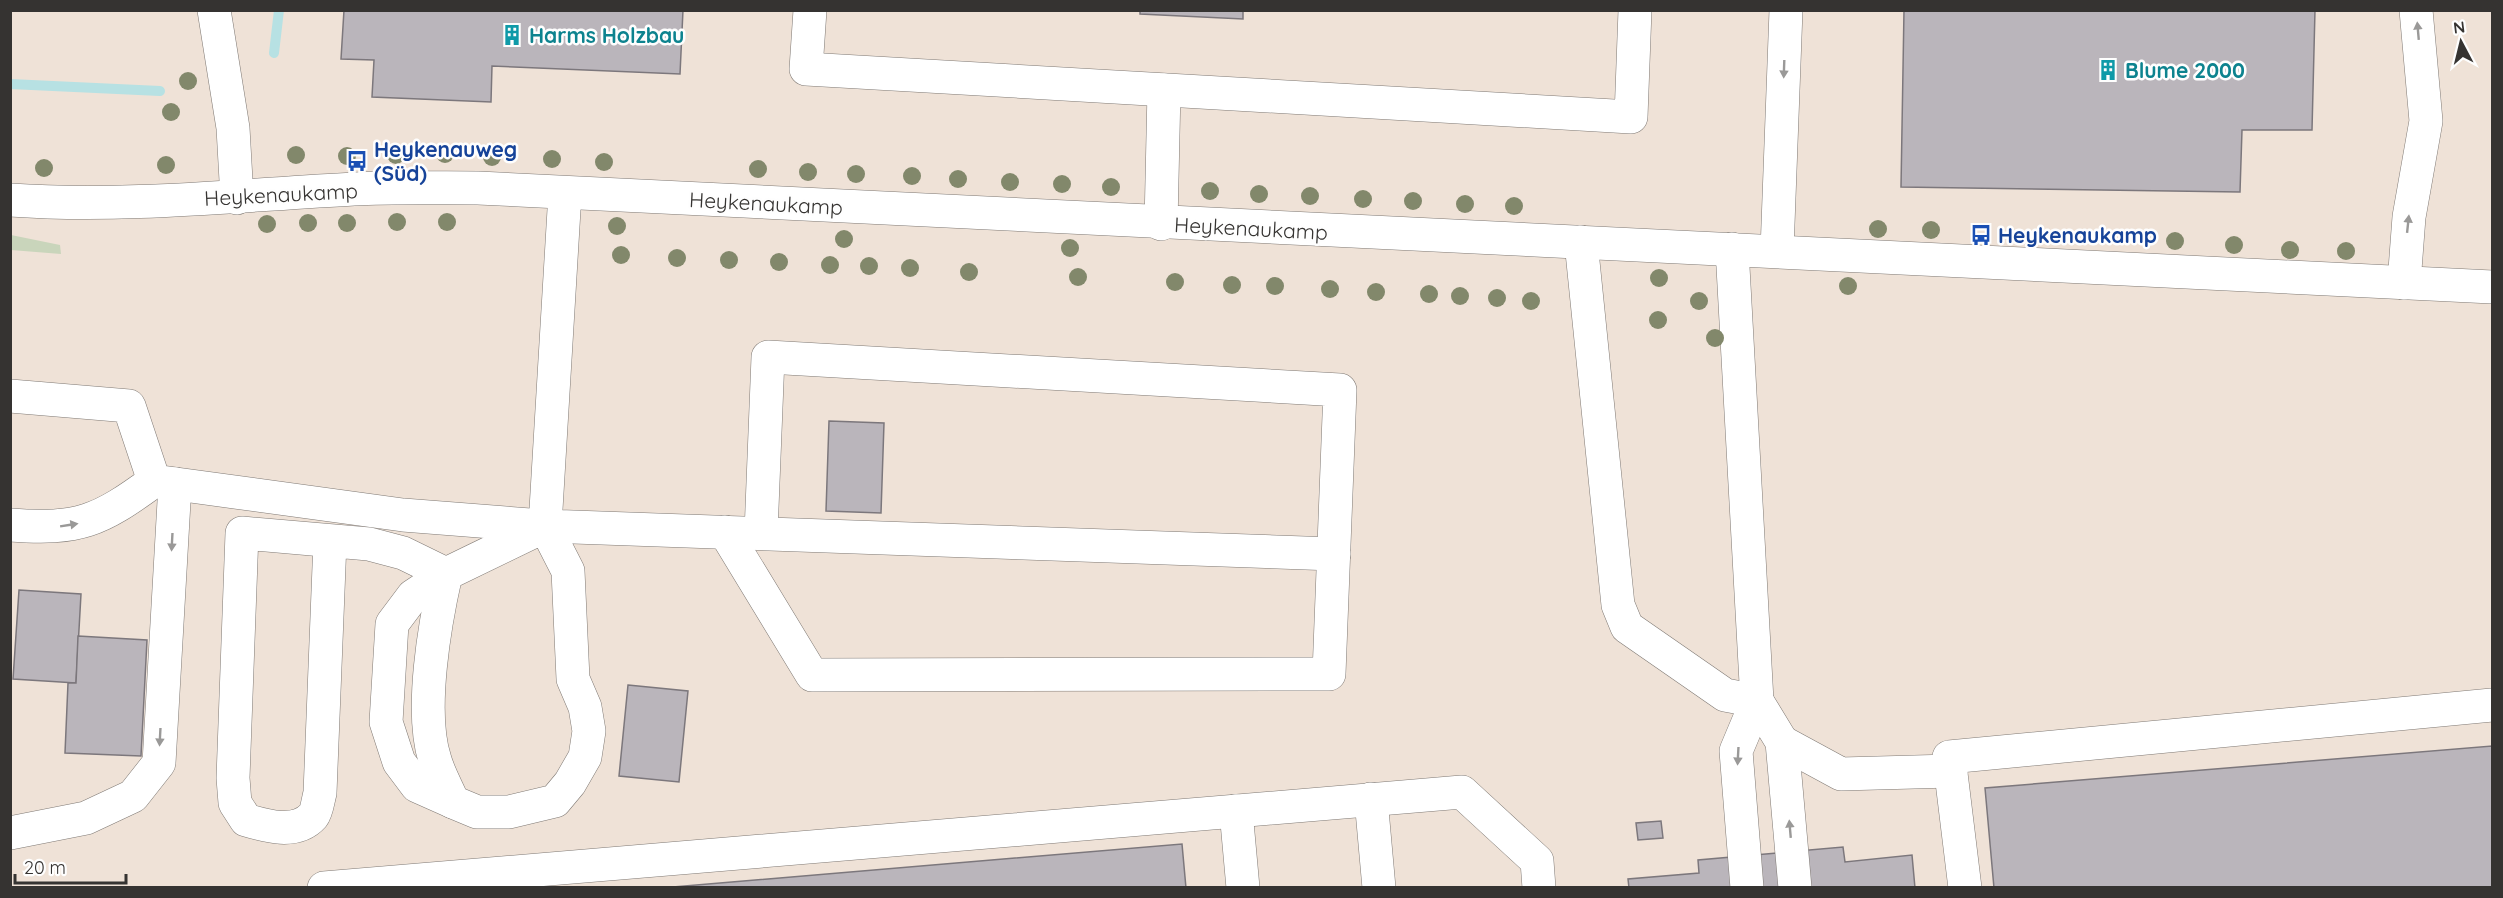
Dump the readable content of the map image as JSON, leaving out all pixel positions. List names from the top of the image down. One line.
{"streets":{"street":["Heykenaukamp"]},"places":{"building":["Harms Holzbau","Blume 2000"],"bus stop":["Heykenauweg (Süd)","Heykenaukamp"]},"scale_bar":"20 m","north":"top"}
